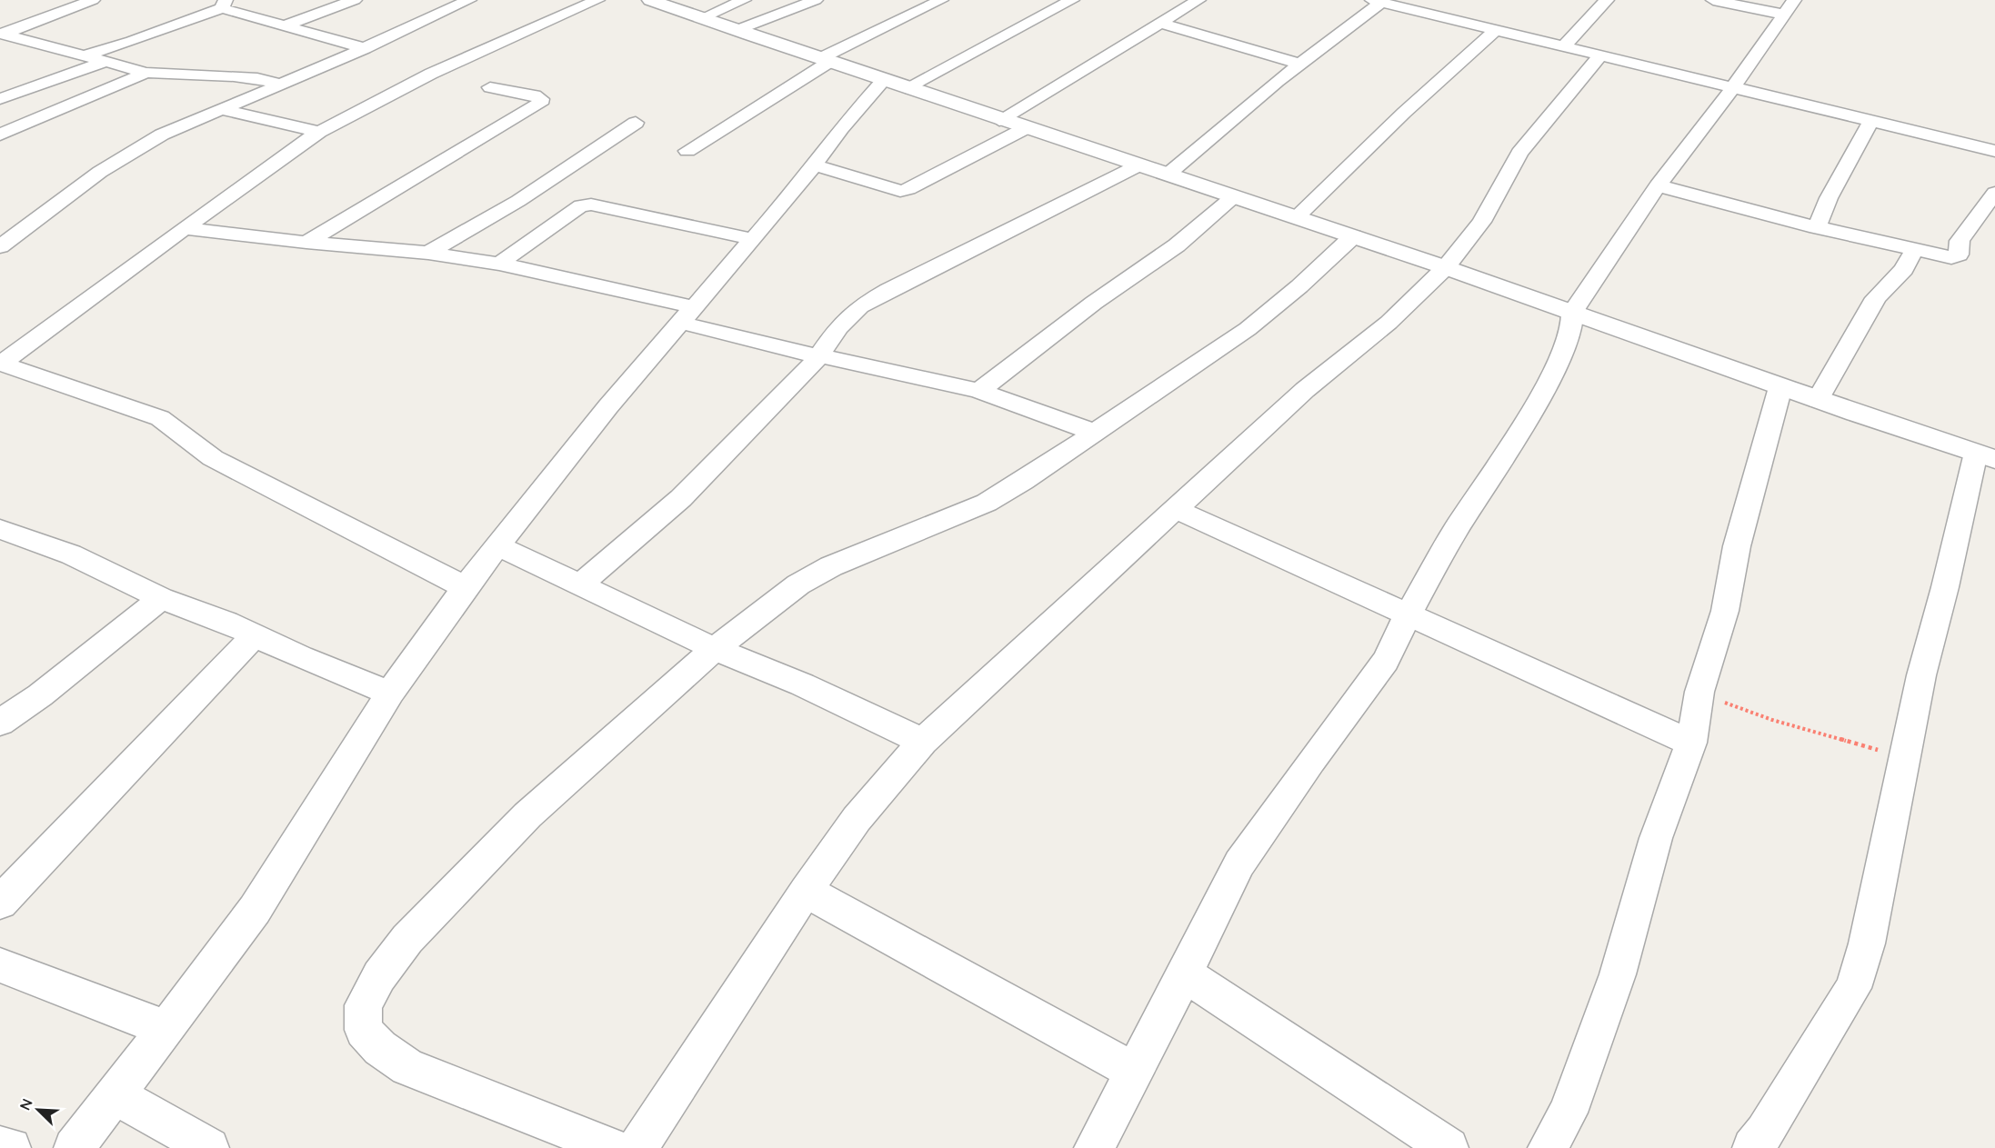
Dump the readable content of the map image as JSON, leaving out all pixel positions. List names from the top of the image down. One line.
{"north":"top left"}
